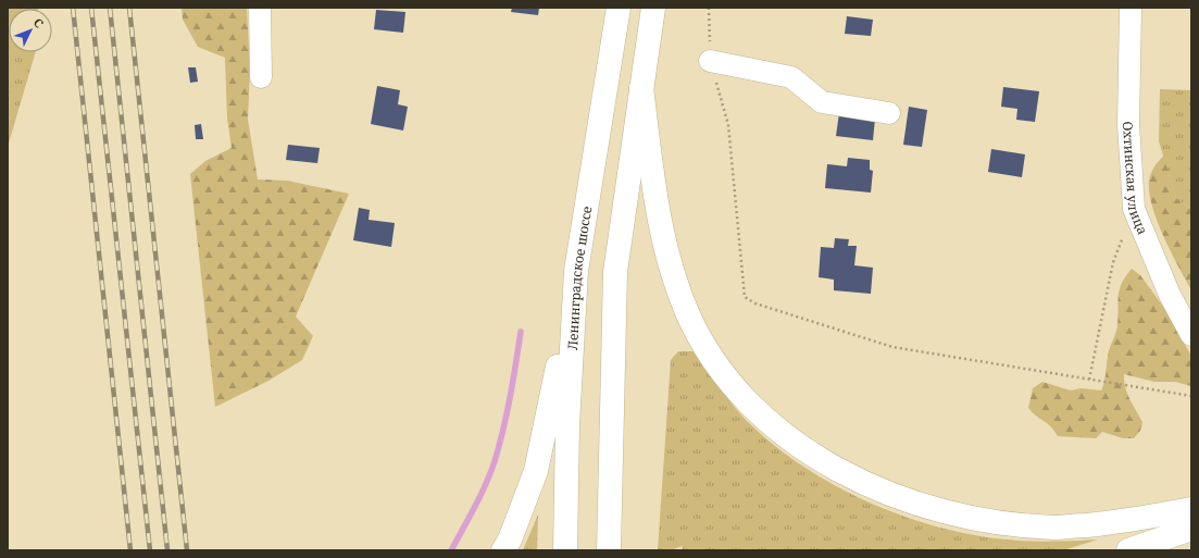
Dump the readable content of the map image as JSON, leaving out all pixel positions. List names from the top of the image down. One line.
{"streets":{"highway":["Ленинградское шоссе"],"street":["Охтинская улица"]},"north":"top right"}
